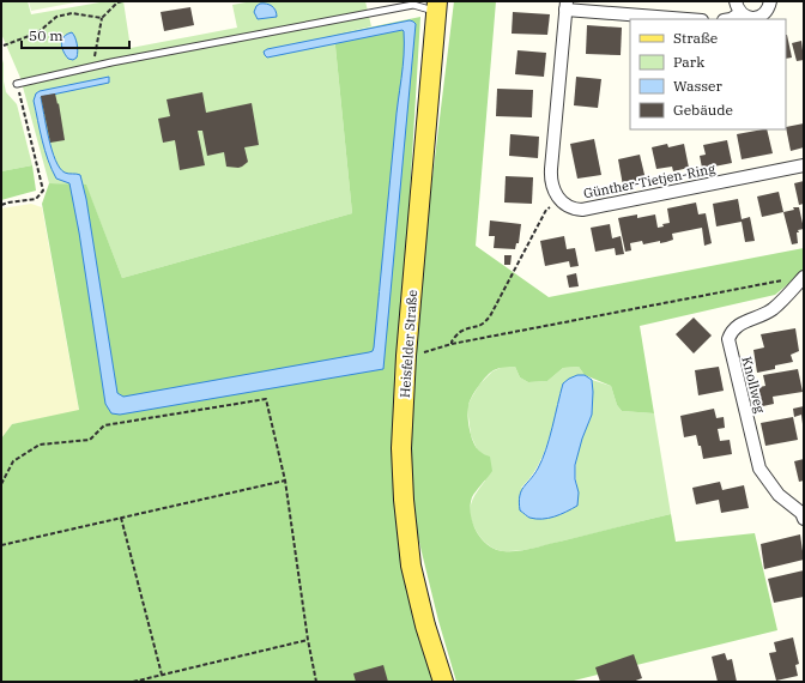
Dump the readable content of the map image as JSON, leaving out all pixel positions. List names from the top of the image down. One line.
{"streets":{"main road":["Heisfelder Straße"],"street":["Günther-Tietjen-Ring","Knollweg"]},"legend":["Straße","Park","Wasser","Gebäude"],"scale_bar":"50 m"}
